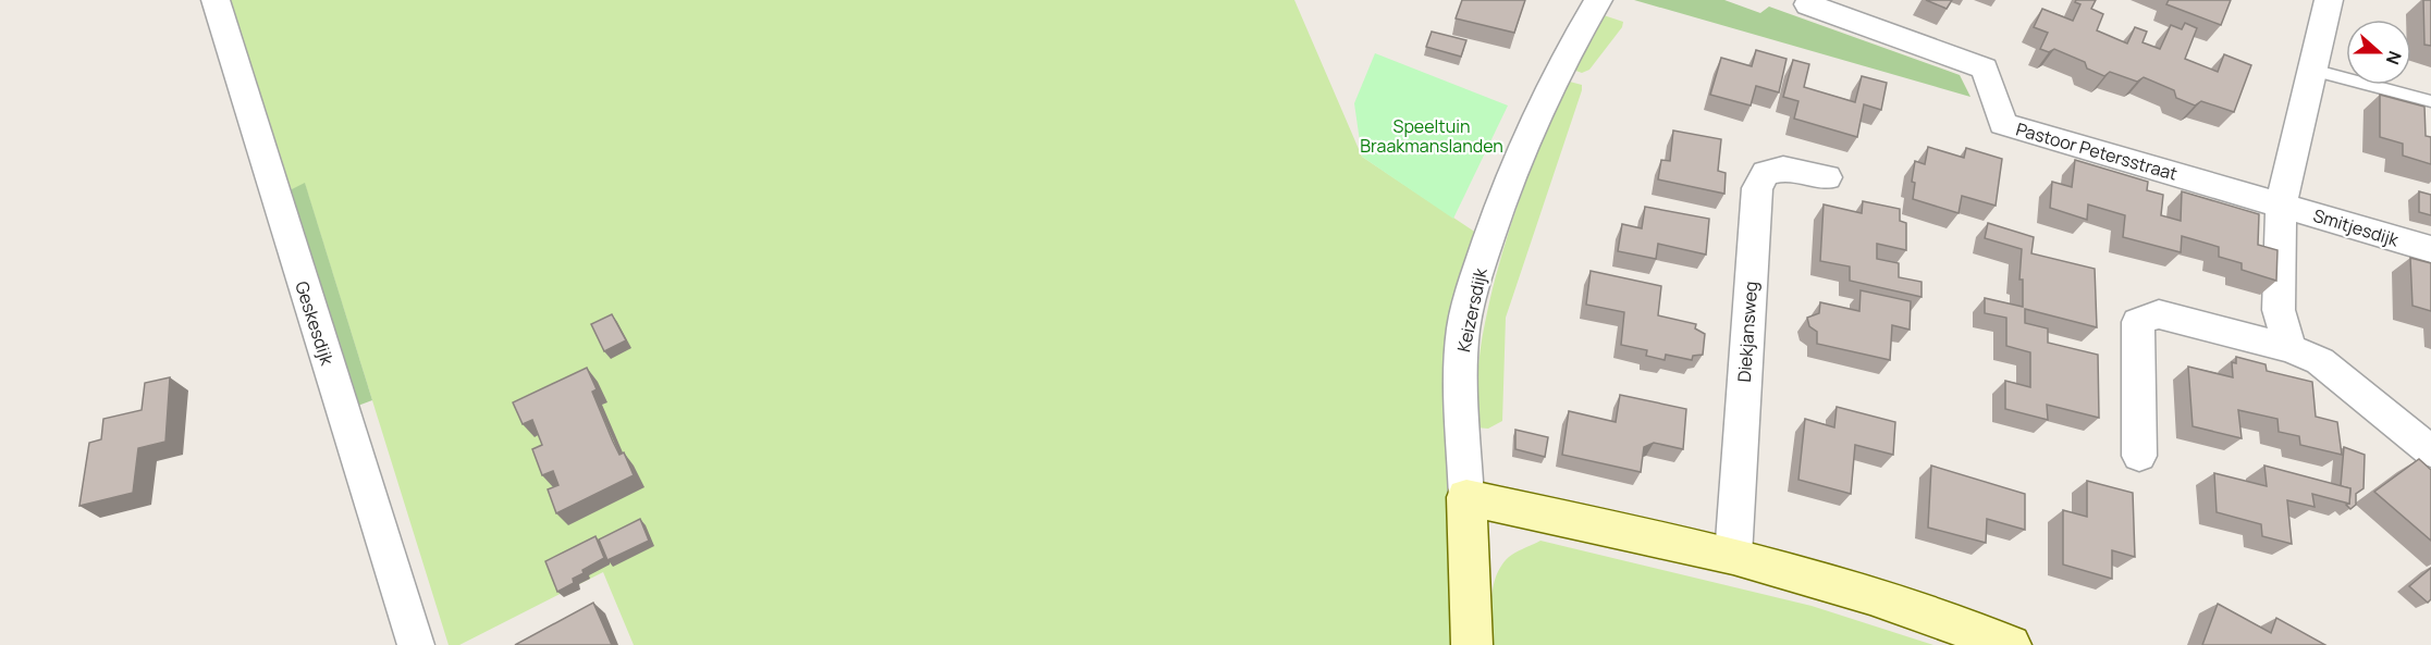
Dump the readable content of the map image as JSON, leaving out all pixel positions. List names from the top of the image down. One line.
{"streets":{"street":["Pastoor Petersstraat","Smitjesdijk","Keizersdijk","Geskesdijk","Diekjansweg"]},"crossings":[["Pastoor Petersstraat","Smitjesdijk"]],"parks":["Speeltuin Braakmanslanden"],"north":"right"}
